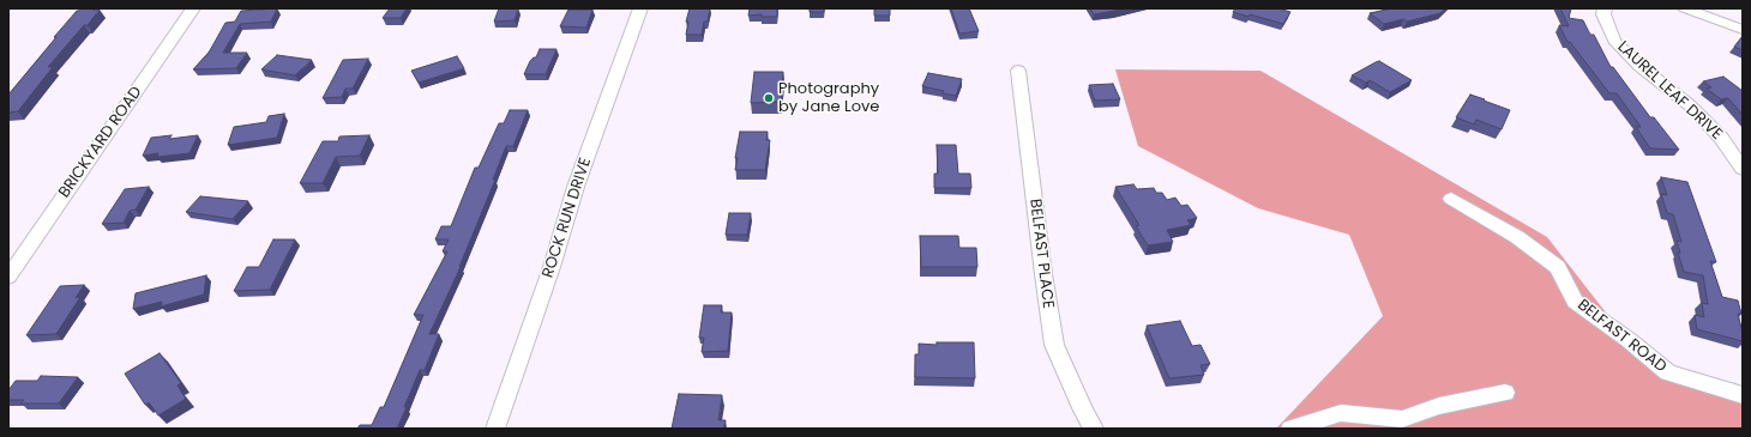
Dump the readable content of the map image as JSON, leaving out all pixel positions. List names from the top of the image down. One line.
{"streets":{"street":["LAUREL LEAF DRIVE","BRICKYARD ROAD","ROCK RUN DRIVE","BELFAST PLACE","BELFAST ROAD"]},"places":["Photography by Jane Love"]}
